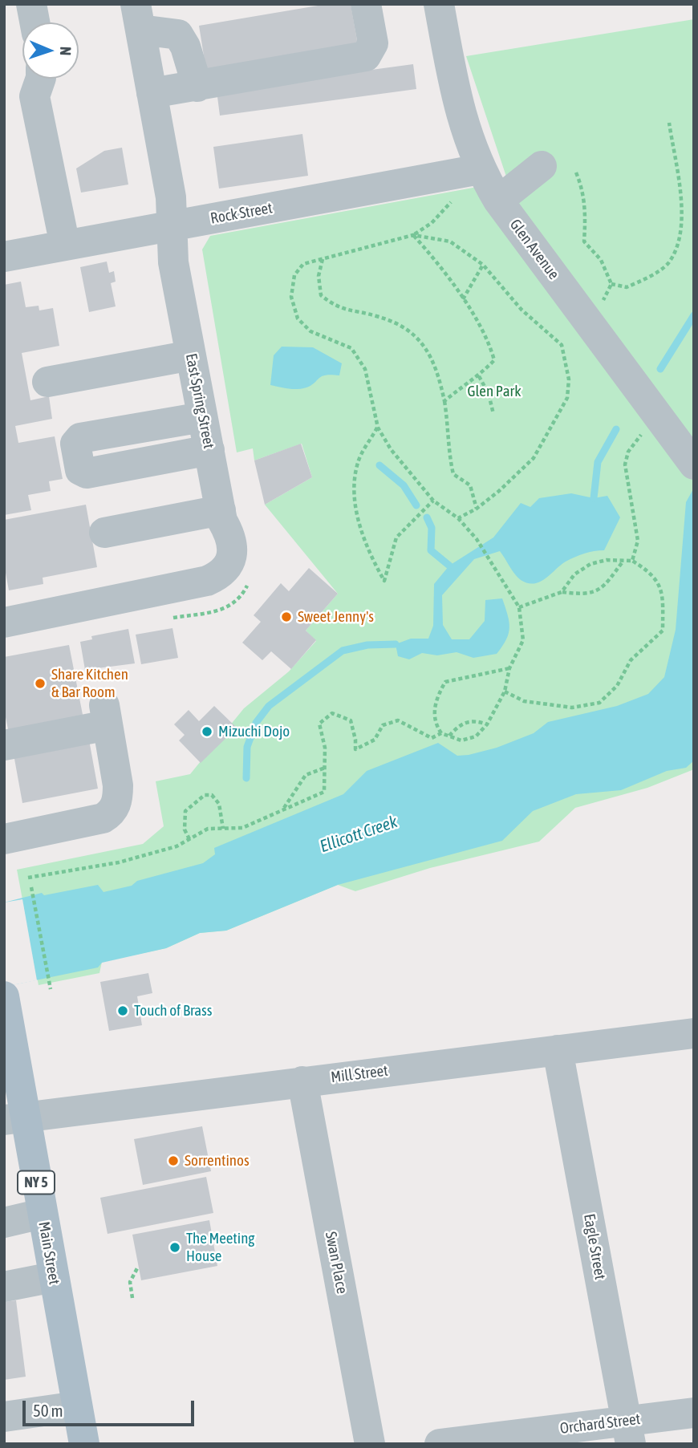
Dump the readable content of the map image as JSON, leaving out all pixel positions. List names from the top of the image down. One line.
{"streets":{"main road":["NY 5","Main Street"],"street":["Rock Street","Glen Avenue","East Spring Street","Mill Street","Eagle Street","Swan Place","Orchard Street"]},"crossings":[["Rock Street","Glen Avenue"],["Rock Street","East Spring Street"],["Mill Street","Eagle Street"],["Mill Street","Main Street"],["Mill Street","Swan Place"],["Eagle Street","Orchard Street"]],"water":["Ellicott Creek"],"parks":["Glen Park"],"places":["Sweet Jenny's","Share Kitchen & Bar Room","Mizuchi Dojo","Touch of Brass","Sorrentinos","The Meeting House"],"scale_bar":"50 m","north":"right"}
